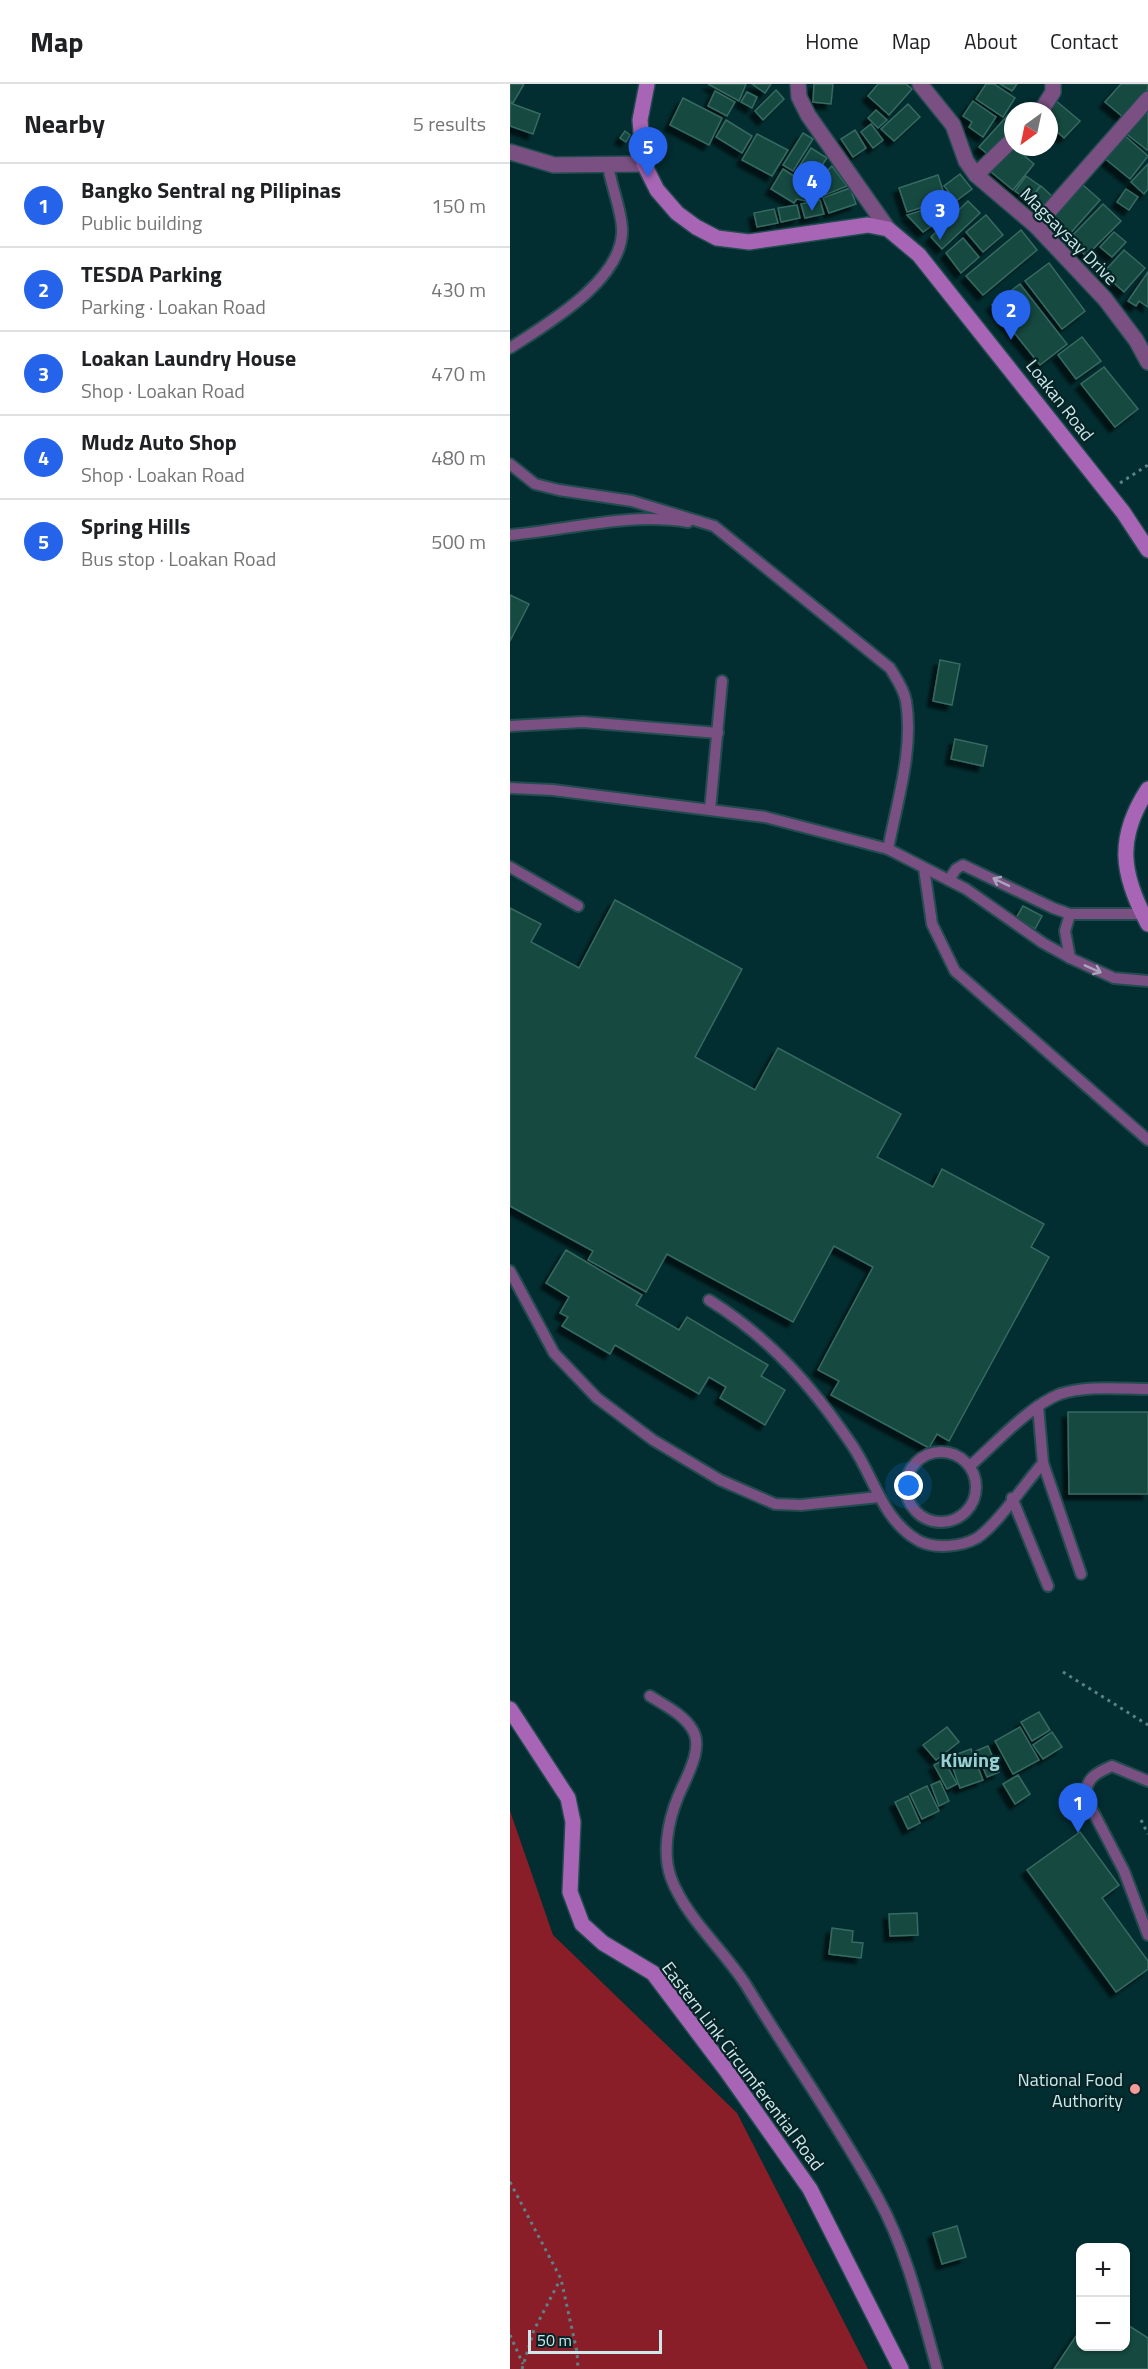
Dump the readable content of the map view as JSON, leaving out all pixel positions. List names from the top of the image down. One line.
{"streets":{"main road":["Loakan Road","Eastern Link Circumferential Road"],"street":["Magsaysay Drive"]},"districts":["Kiwing"],"places":["National Food Authority"],"scale_bar":"50 m","north":"bottom left","page":{"header":"Map","nav":["Home","Map","About","Contact"],"heading":["Nearby","5 results"],"pins":["5","4","3","2","1"],"list":[{"mark":"1","name":"Bangko Sentral ng Pilipinas","note":"Public building","value":"150 m"},{"mark":"2","name":"TESDA Parking","note":"Parking · Loakan Road","value":"430 m"},{"mark":"3","name":"Loakan Laundry House","note":"Shop · Loakan Road","value":"470 m"},{"mark":"4","name":"Mudz Auto Shop","note":"Shop · Loakan Road","value":"480 m"},{"mark":"5","name":"Spring Hills","note":"Bus stop · Loakan Road","value":"500 m"}],"map_buttons":["+","−"],"scale":"50 m"}}
